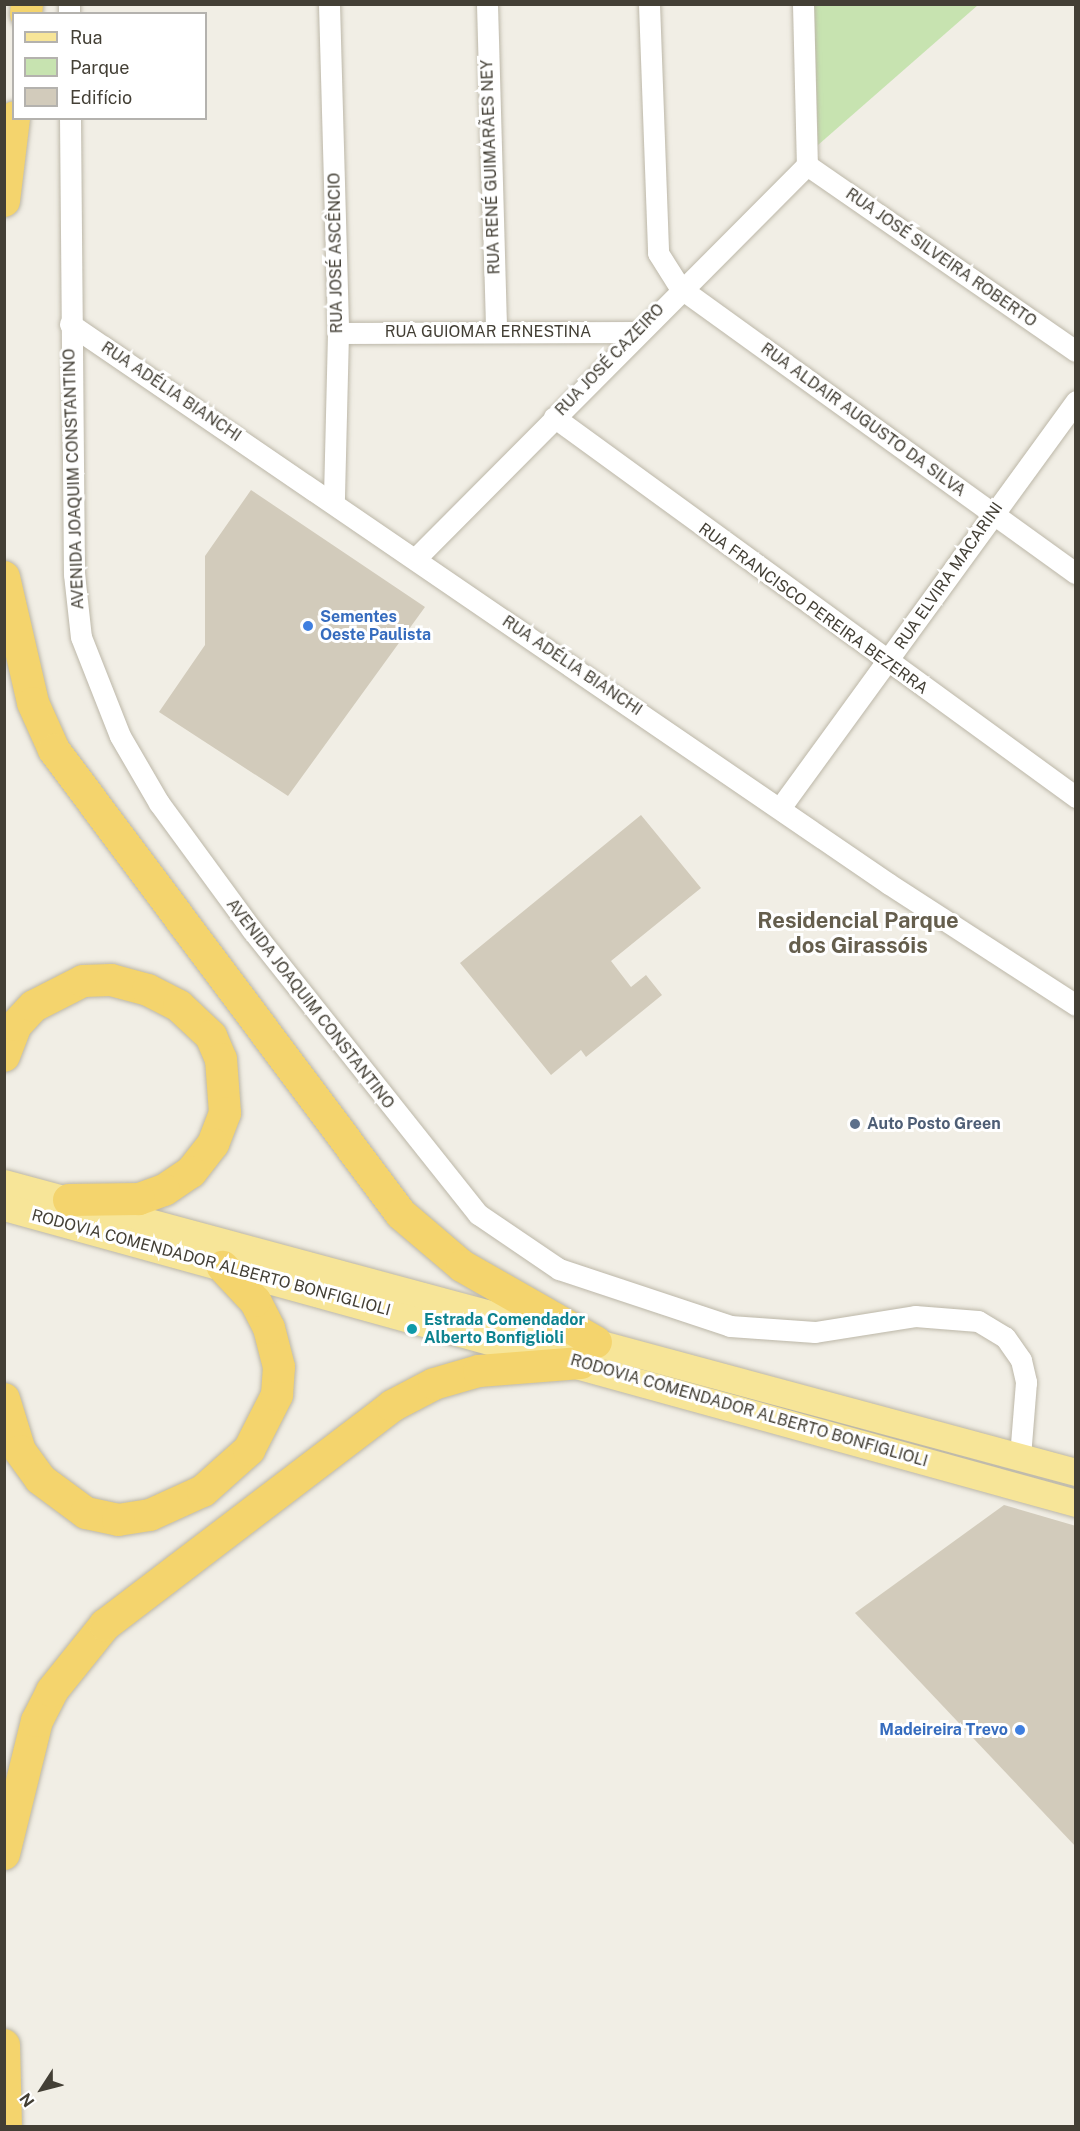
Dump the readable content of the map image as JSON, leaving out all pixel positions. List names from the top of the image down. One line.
{"streets":{"main road":["RODOVIA COMENDADOR ALBERTO BONFIGLIOLI"],"street":["RUA RENÉ GUIMARÃES NEY","RUA JOSÉ ASCÊNCIO","RUA JOSÉ SILVEIRA ROBERTO","RUA GUIOMAR ERNESTINA","RUA JOSÉ CAZEIRO","RUA ADÉLIA BIANCHI","RUA ALDAIR AUGUSTO DA SILVA","AVENIDA JOAQUIM CONSTANTINO","RUA ELVIRA MACARINI","RUA FRANCISCO PEREIRA BEZERRA"]},"crossings":[["RUA RENÉ GUIMARÃES NEY","RUA GUIOMAR ERNESTINA"],["RUA JOSÉ ASCÊNCIO","RUA GUIOMAR ERNESTINA"],["RUA JOSÉ ASCÊNCIO","RUA ADÉLIA BIANCHI"],["RUA JOSÉ SILVEIRA ROBERTO","RUA JOSÉ CAZEIRO"],["RUA GUIOMAR ERNESTINA","RUA JOSÉ CAZEIRO"],["RUA JOSÉ CAZEIRO","RUA ADÉLIA BIANCHI"],["RUA JOSÉ CAZEIRO","RUA ALDAIR AUGUSTO DA SILVA"],["RUA JOSÉ CAZEIRO","RUA FRANCISCO PEREIRA BEZERRA"],["RUA ADÉLIA BIANCHI","AVENIDA JOAQUIM CONSTANTINO"],["RUA ADÉLIA BIANCHI","RUA ELVIRA MACARINI"],["RUA ALDAIR AUGUSTO DA SILVA","RUA ELVIRA MACARINI"],["AVENIDA JOAQUIM CONSTANTINO","RODOVIA COMENDADOR ALBERTO BONFIGLIOLI"],["RUA ELVIRA MACARINI","RUA FRANCISCO PEREIRA BEZERRA"]],"districts":["Residencial Parque dos Girassóis"],"places":["Sementes Oeste Paulista","Auto Posto Green","Estrada Comendador Alberto Bonfiglioli","Madeireira Trevo"],"legend":["Rua","Parque","Edifício"],"north":"bottom left"}
